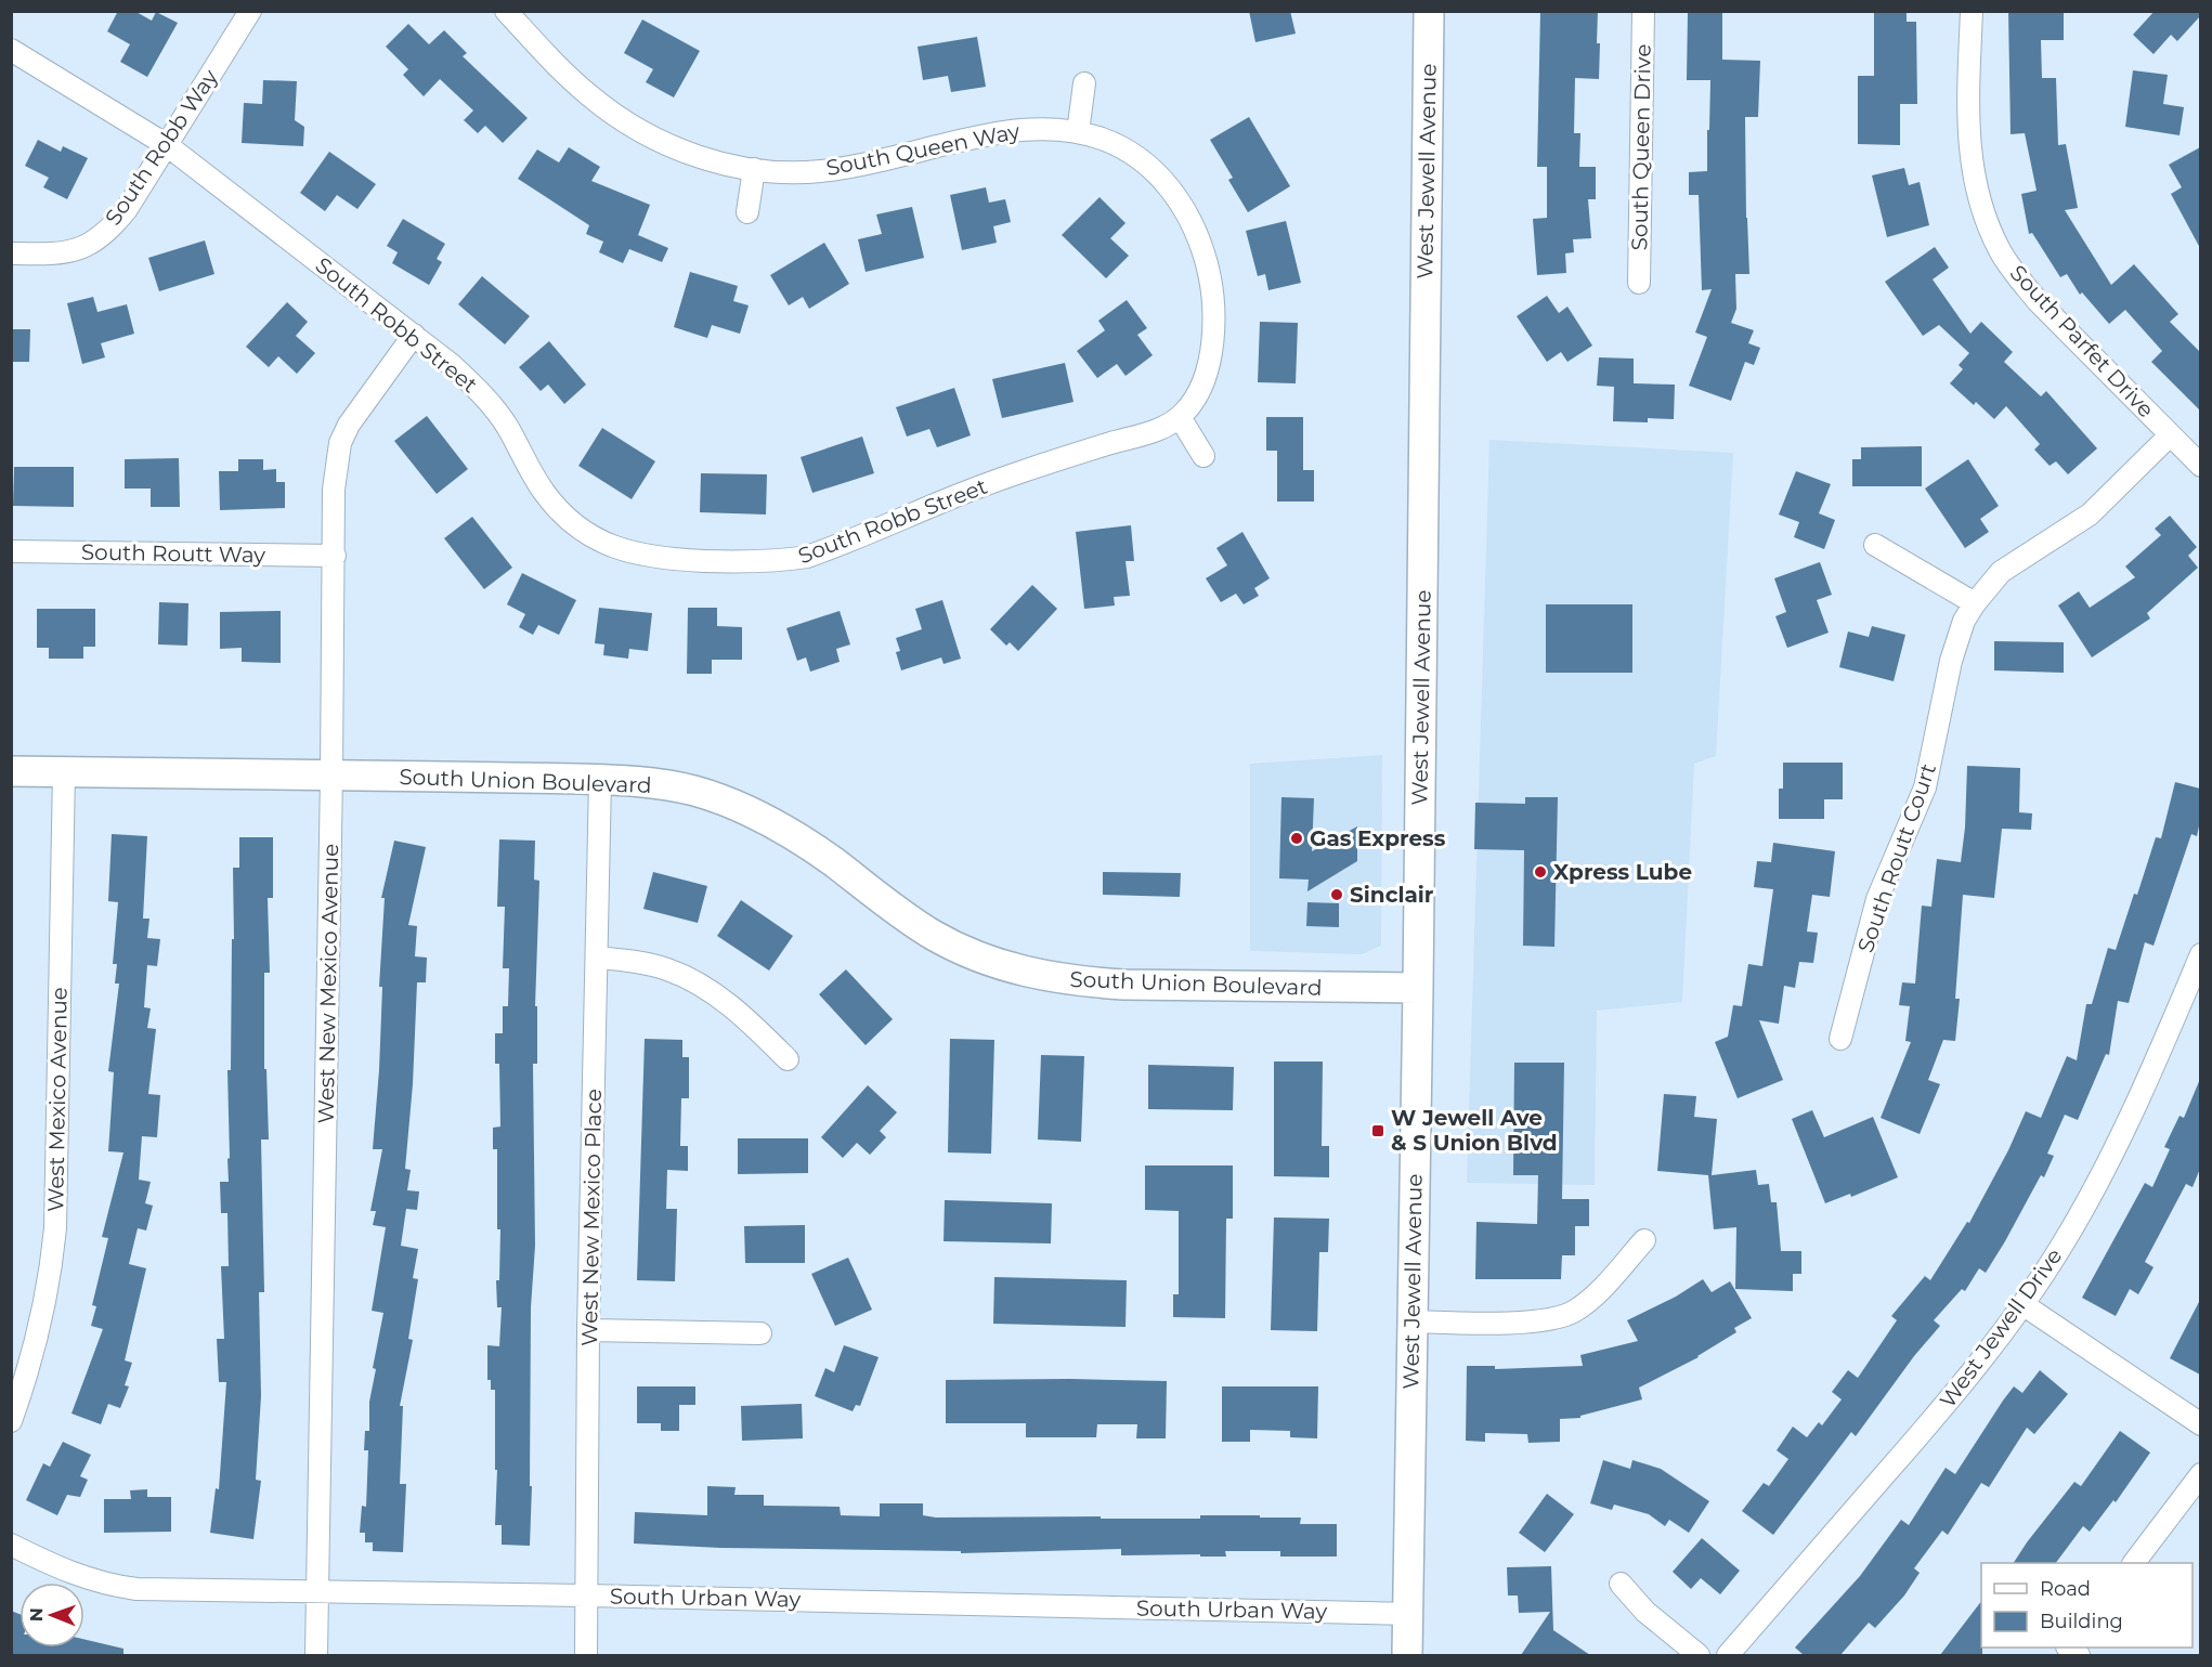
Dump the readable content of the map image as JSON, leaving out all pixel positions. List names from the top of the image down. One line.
{"streets":{"main road":["West Jewell Avenue","South Union Boulevard"],"street":["South Robb Way","South Queen Drive","South Queen Way","South Robb Street","South Parfet Drive","South Routt Way","South Routt Court","West New Mexico Avenue","West Mexico Avenue","West New Mexico Place","West Jewell Drive","South Urban Way"]},"crossings":[["South Robb Way","South Robb Street"],["South Queen Way","South Robb Street"],["West Jewell Avenue","South Union Boulevard"],["West Jewell Avenue","South Urban Way"],["South Robb Street","West New Mexico Avenue"],["South Parfet Drive","South Routt Court"],["South Routt Way","West New Mexico Avenue"],["South Union Boulevard","West New Mexico Avenue"],["South Union Boulevard","West Mexico Avenue"],["South Union Boulevard","West New Mexico Place"],["West New Mexico Avenue","South Urban Way"],["West New Mexico Place","South Urban Way"]],"places":{"other":["Gas Express","Xpress Lube","Sinclair"],"transit":["W Jewell Ave & S Union Blvd"]},"legend":["Road","Building"],"north":"left"}
